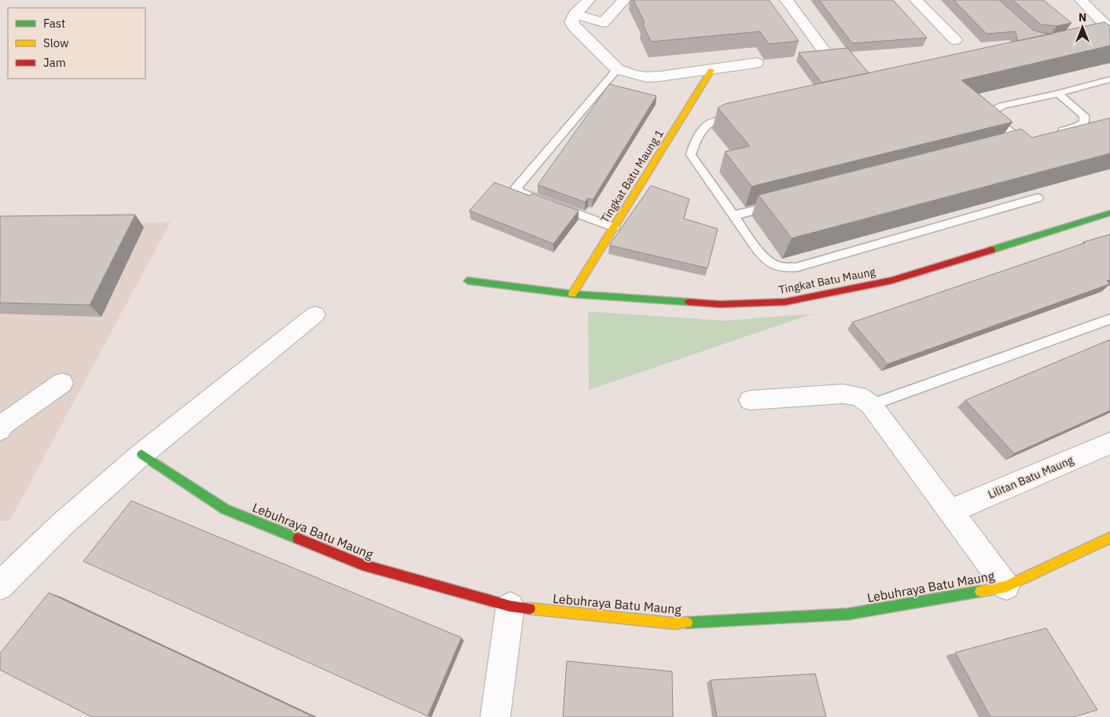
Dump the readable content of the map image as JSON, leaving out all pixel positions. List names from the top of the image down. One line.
{"streets":{"street":["Tingkat Batu Maung 1","Tingkat Batu Maung","Lilitan Batu Maung","Lebuhraya Batu Maung"]},"crossings":[["Tingkat Batu Maung 1","Tingkat Batu Maung"]],"legend":["Fast","Slow","Jam"],"north":"top"}
